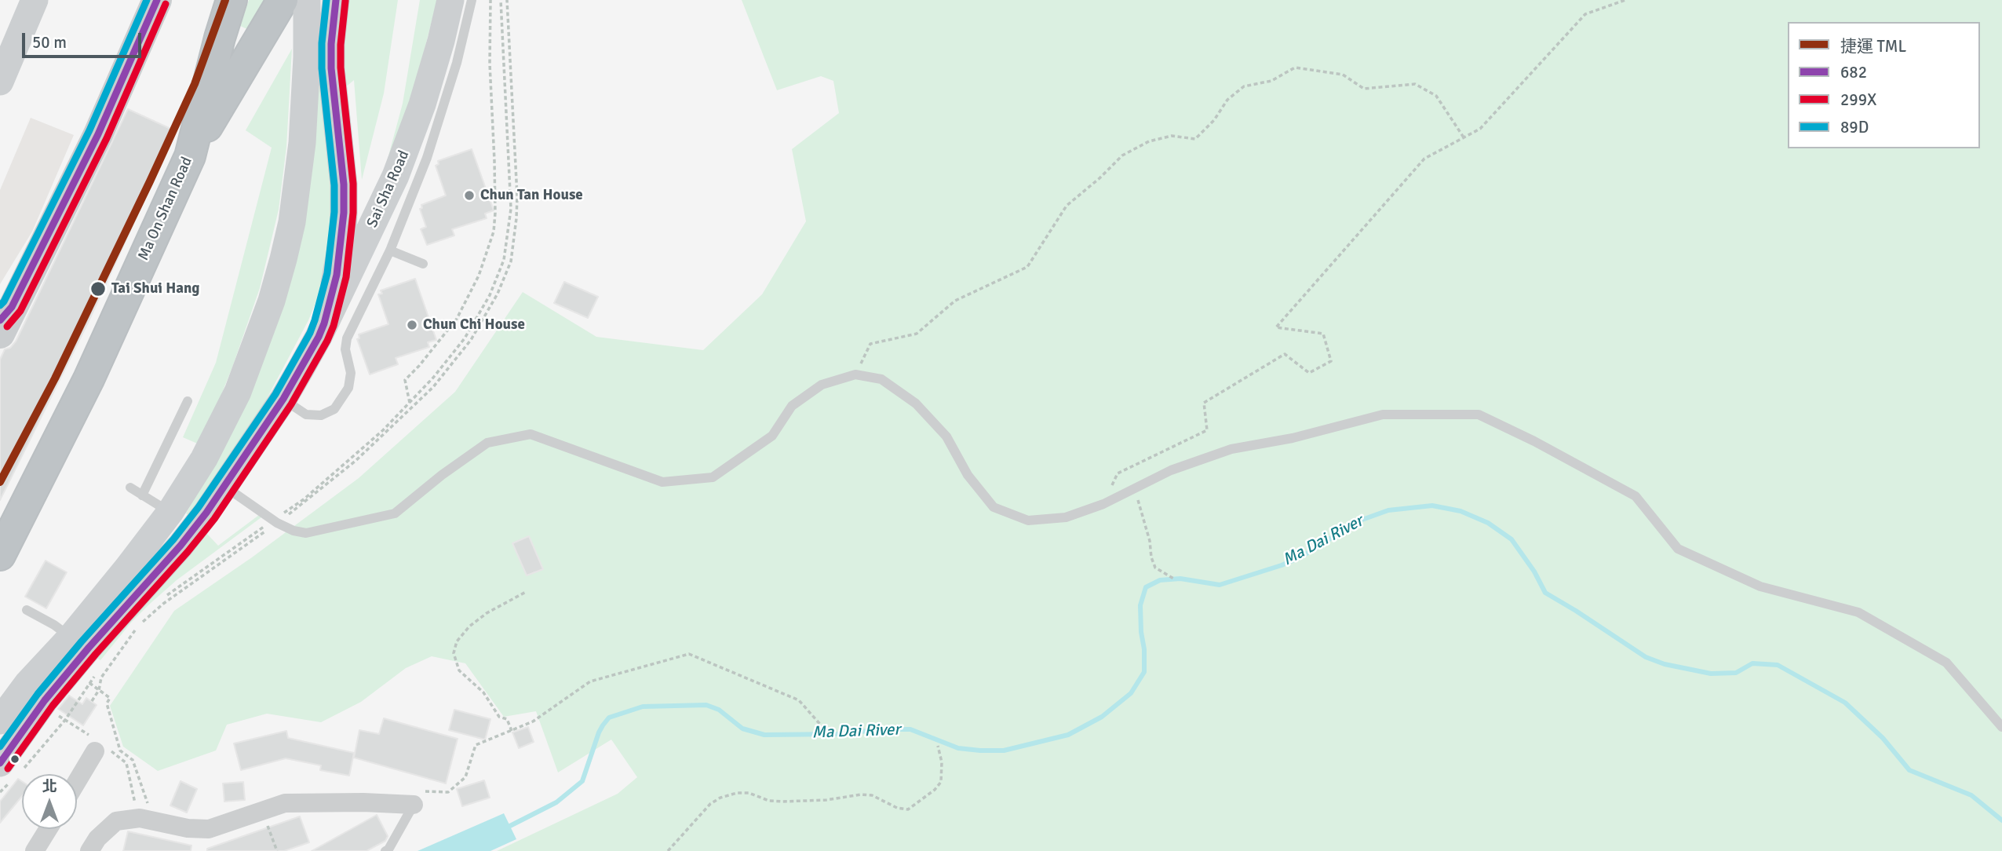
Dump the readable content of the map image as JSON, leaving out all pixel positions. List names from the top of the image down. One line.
{"streets":{"highway":["Ma On Shan Road"],"main road":["Sai Sha Road"]},"water":["Ma Dai River"],"places":["Chun Tan House","Tai Shui Hang","Chun Chi House"],"lines":["metro line TML","transit line 682","transit line 89D","transit line 299X"],"legend":["捷運 TML","682","299X","89D"],"scale_bar":"50 m","north":"top"}
